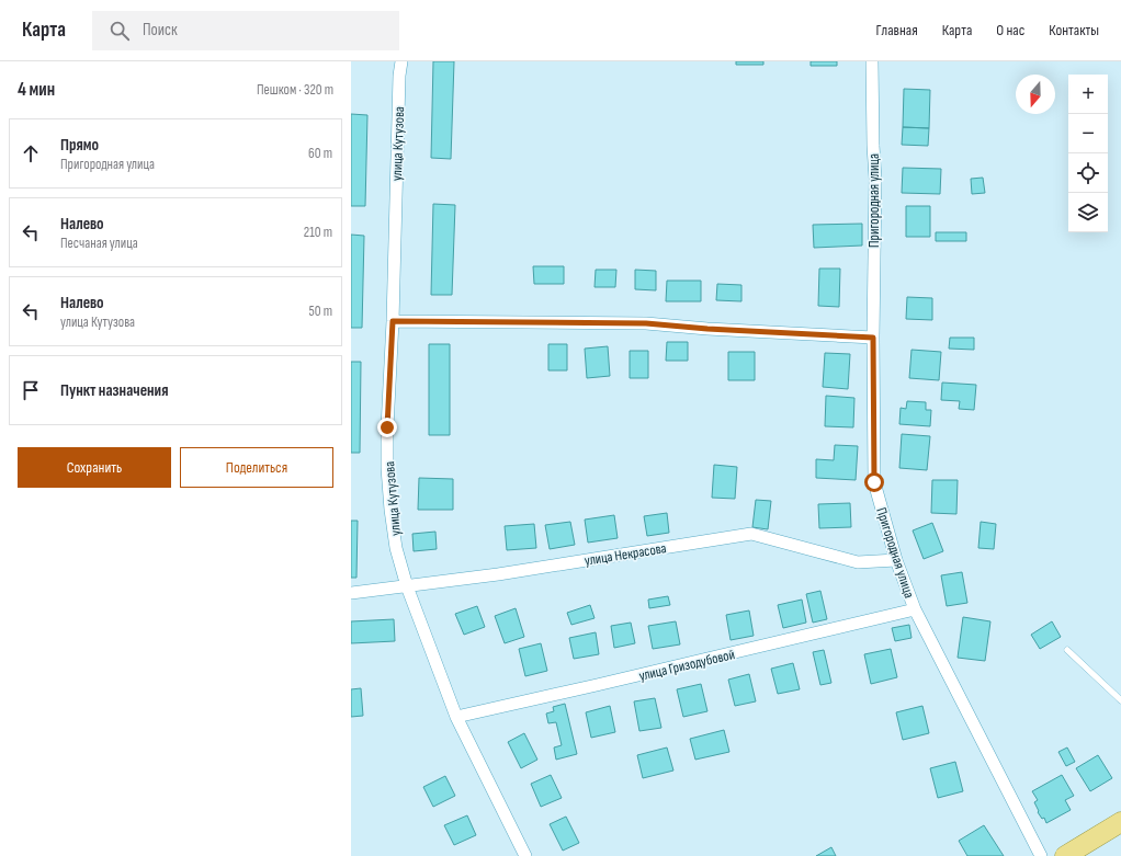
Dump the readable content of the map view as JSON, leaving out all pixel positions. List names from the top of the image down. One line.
{"streets":{"street":["улица Кутузова","Пригородная улица","улица Некрасова","улица Гризодубовой"]},"crossings":[["улица Кутузова","улица Некрасова"],["улица Кутузова","улица Гризодубовой"],["Пригородная улица","улица Некрасова"],["Пригородная улица","улица Гризодубовой"]],"north":"bottom","page":{"header":"Карта","search":"Поиск","nav":["Главная","Карта","О нас","Контакты"],"heading":["4 мин","Пешком · 320 m"],"map_buttons":["+","−"],"list":[["Прямо","Пригородная улица","60 m"],["Налево","Песчаная улица","210 m"],["Налево","улица Кутузова","50 m"],"Пункт назначения"],"buttons":["Сохранить","Поделиться"]}}
